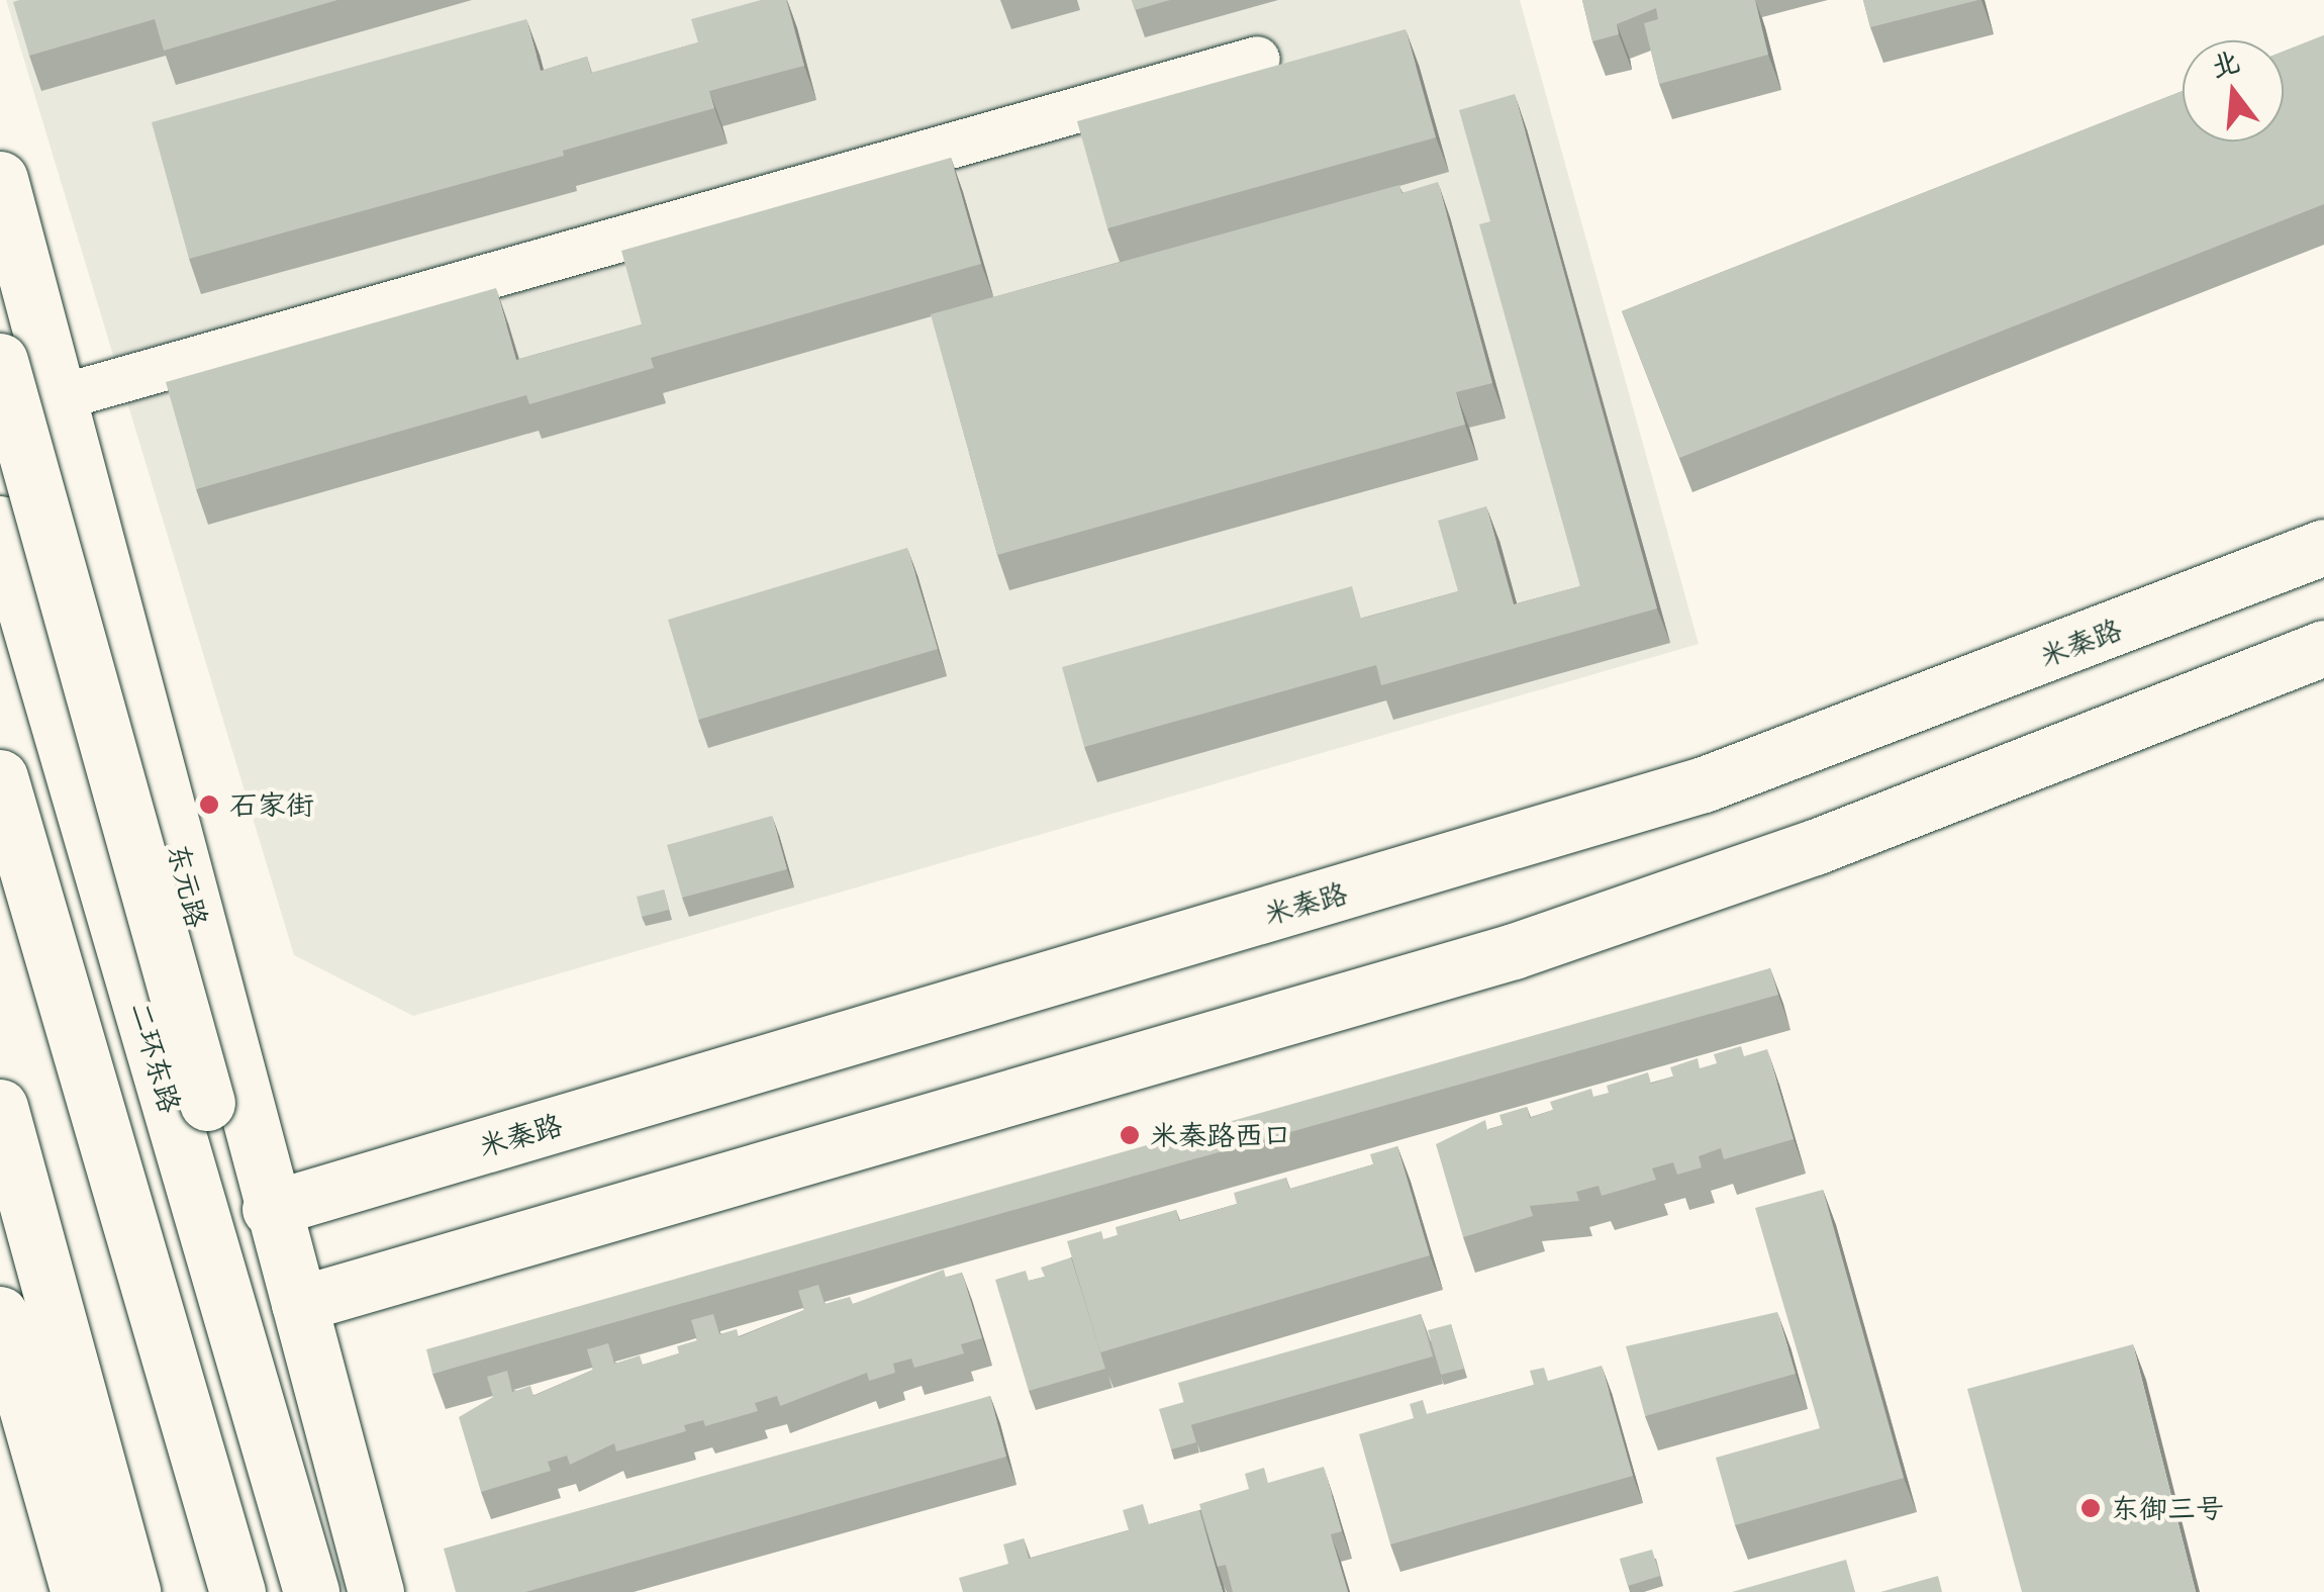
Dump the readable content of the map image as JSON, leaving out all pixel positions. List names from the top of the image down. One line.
{"streets":{"main road":["米秦路","东元路","二环东路"]},"crossings":[["米秦路","东元路"]],"places":["石家街","米秦路西口","东御三号"],"north":"top"}
